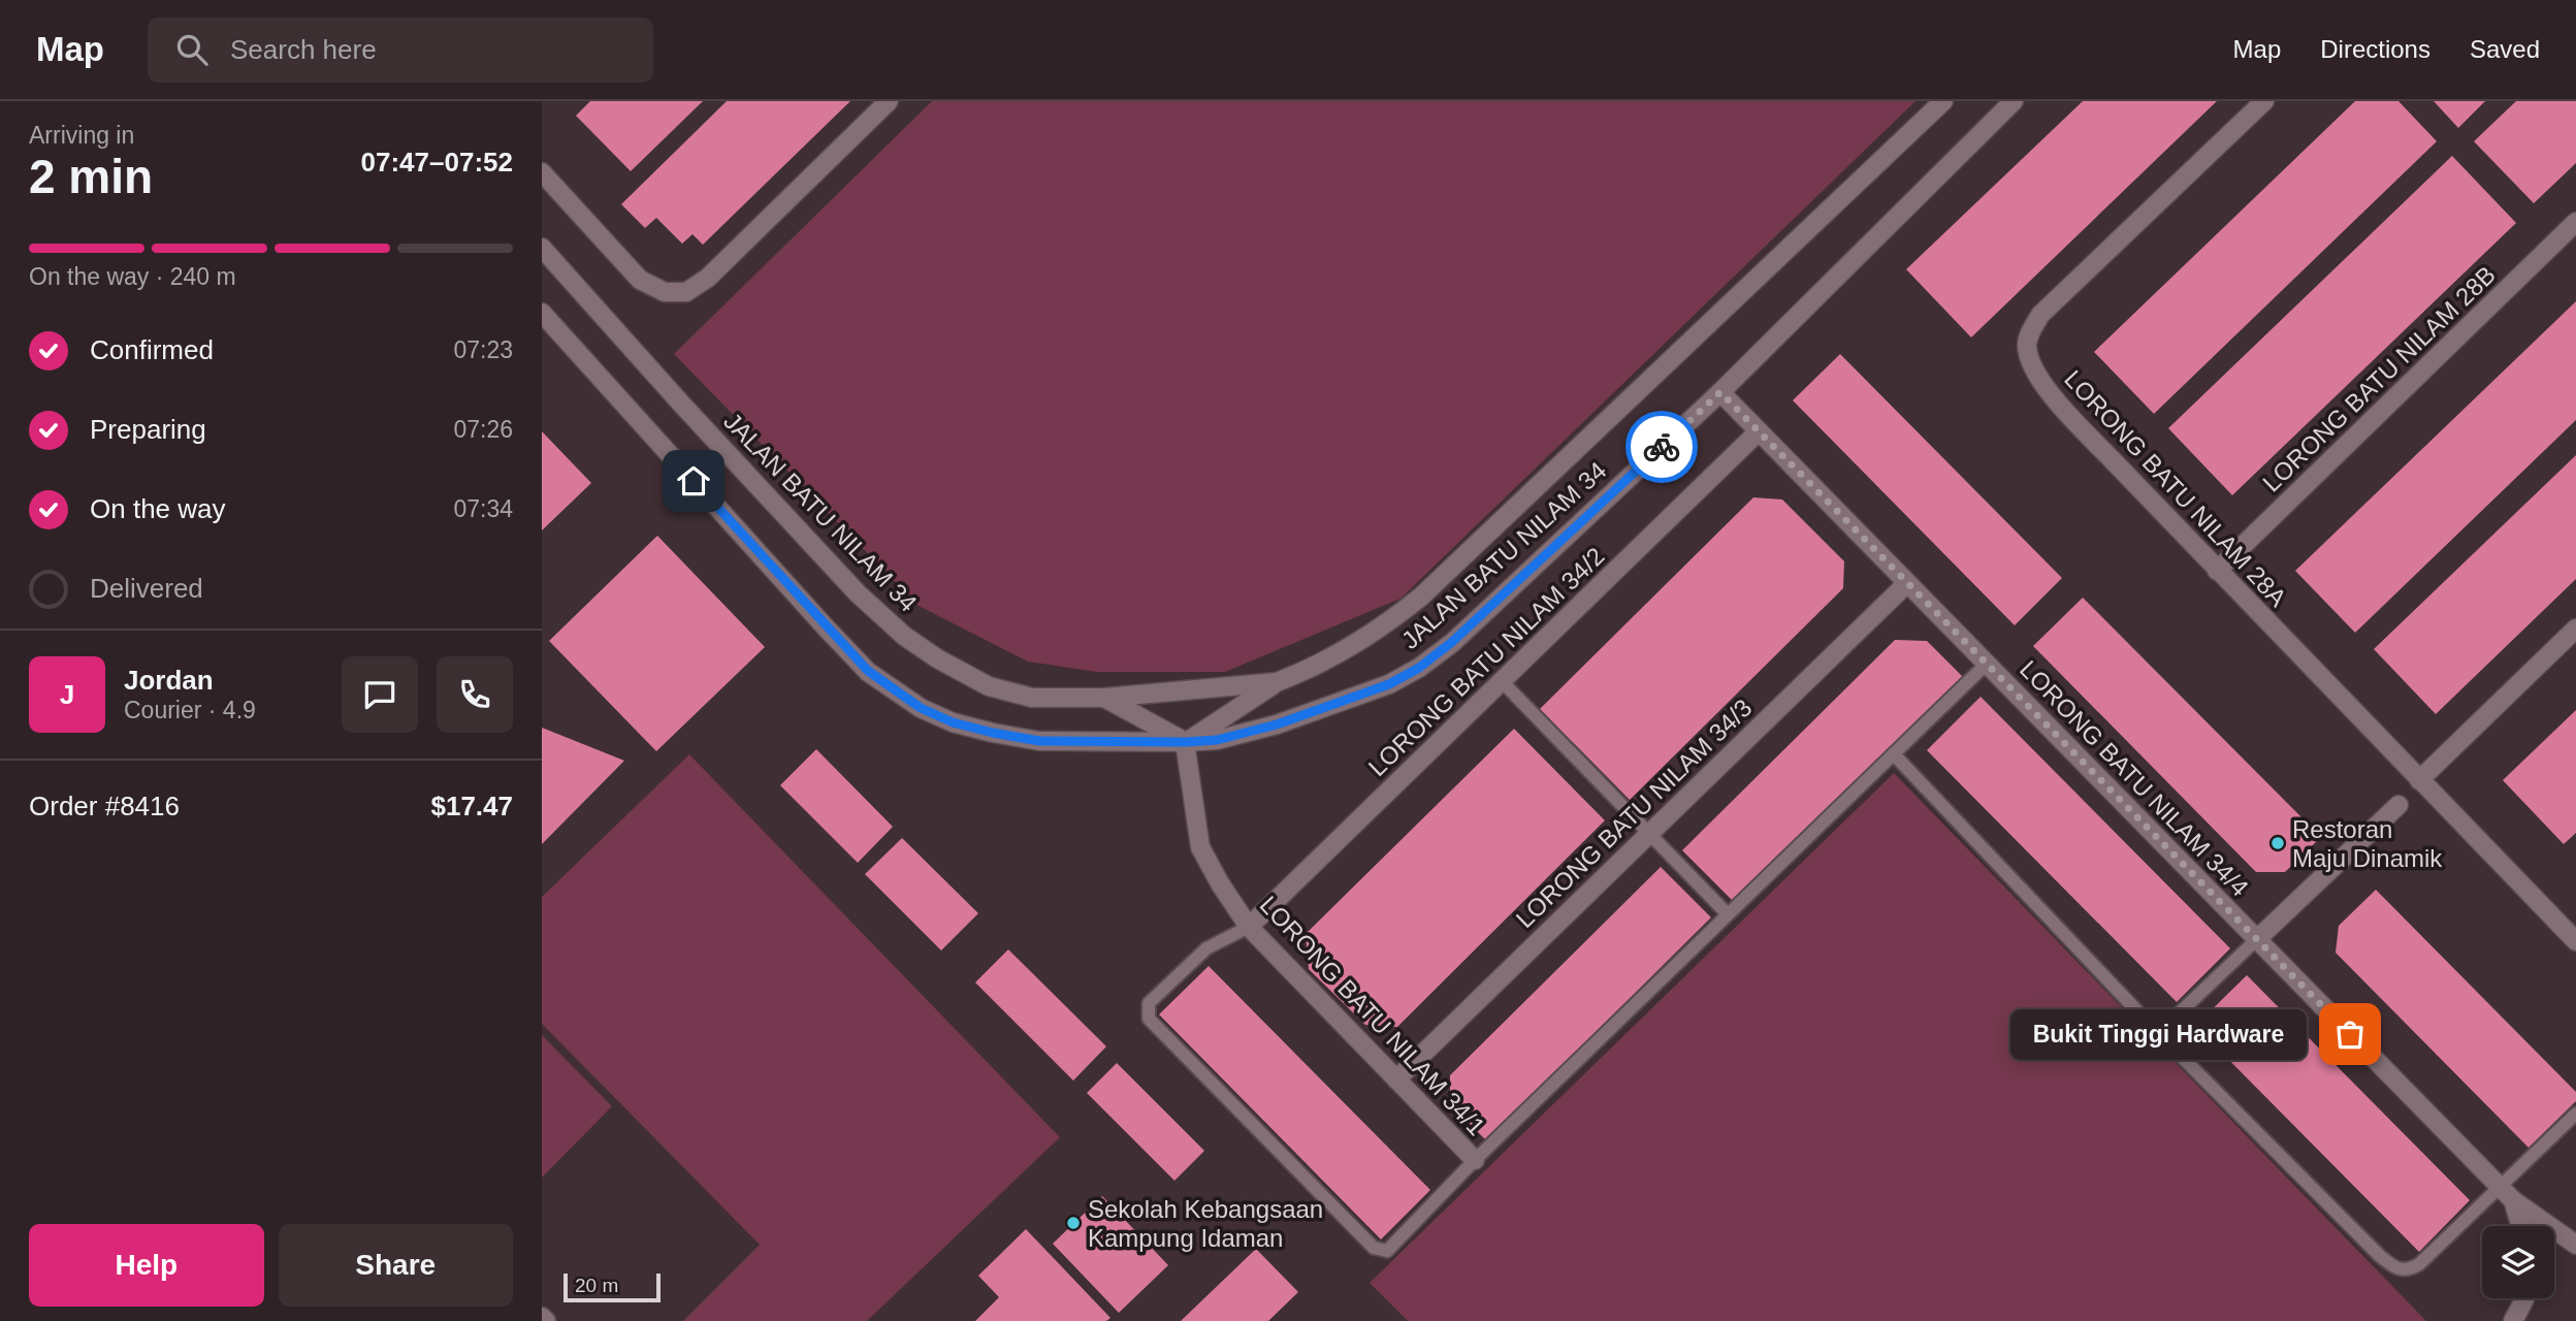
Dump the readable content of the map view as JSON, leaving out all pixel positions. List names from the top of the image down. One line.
{"streets":{"street":["LORONG BATU NILAM 28B","LORONG BATU NILAM 28A","JALAN BATU NILAM 34","LORONG BATU NILAM 34/2","LORONG BATU NILAM 34/4","LORONG BATU NILAM 34/3","LORONG BATU NILAM 34/1"]},"crossings":[["LORONG BATU NILAM 28B","LORONG BATU NILAM 28A"],["JALAN BATU NILAM 34","LORONG BATU NILAM 34/4"],["JALAN BATU NILAM 34","LORONG BATU NILAM 34/1"],["LORONG BATU NILAM 34/2","LORONG BATU NILAM 34/4"],["LORONG BATU NILAM 34/2","LORONG BATU NILAM 34/1"],["LORONG BATU NILAM 34/4","LORONG BATU NILAM 34/3"],["LORONG BATU NILAM 34/3","LORONG BATU NILAM 34/1"]],"places":["Restoran Maju Dinamik","Bukit Tinggi Hardware","Sekolah Kebangsaan Kampung Idaman"],"scale_bar":"20 m","page":{"header":"Map","search":"Search here","nav":["Map","Directions","Saved"],"heading":["2 min","Arriving in","07:47–07:52"],"panel":["Jordan","Courier · 4.9","Order #8416","$17.47"],"bar":"On the way · 240 m","list":[["Confirmed","07:23"],["Preparing","07:26"],["On the way","07:34"],"Delivered"],"round":"J","bubble":"Bukit Tinggi Hardware","buttons":["Help","Share"],"scale":"20 m"}}
